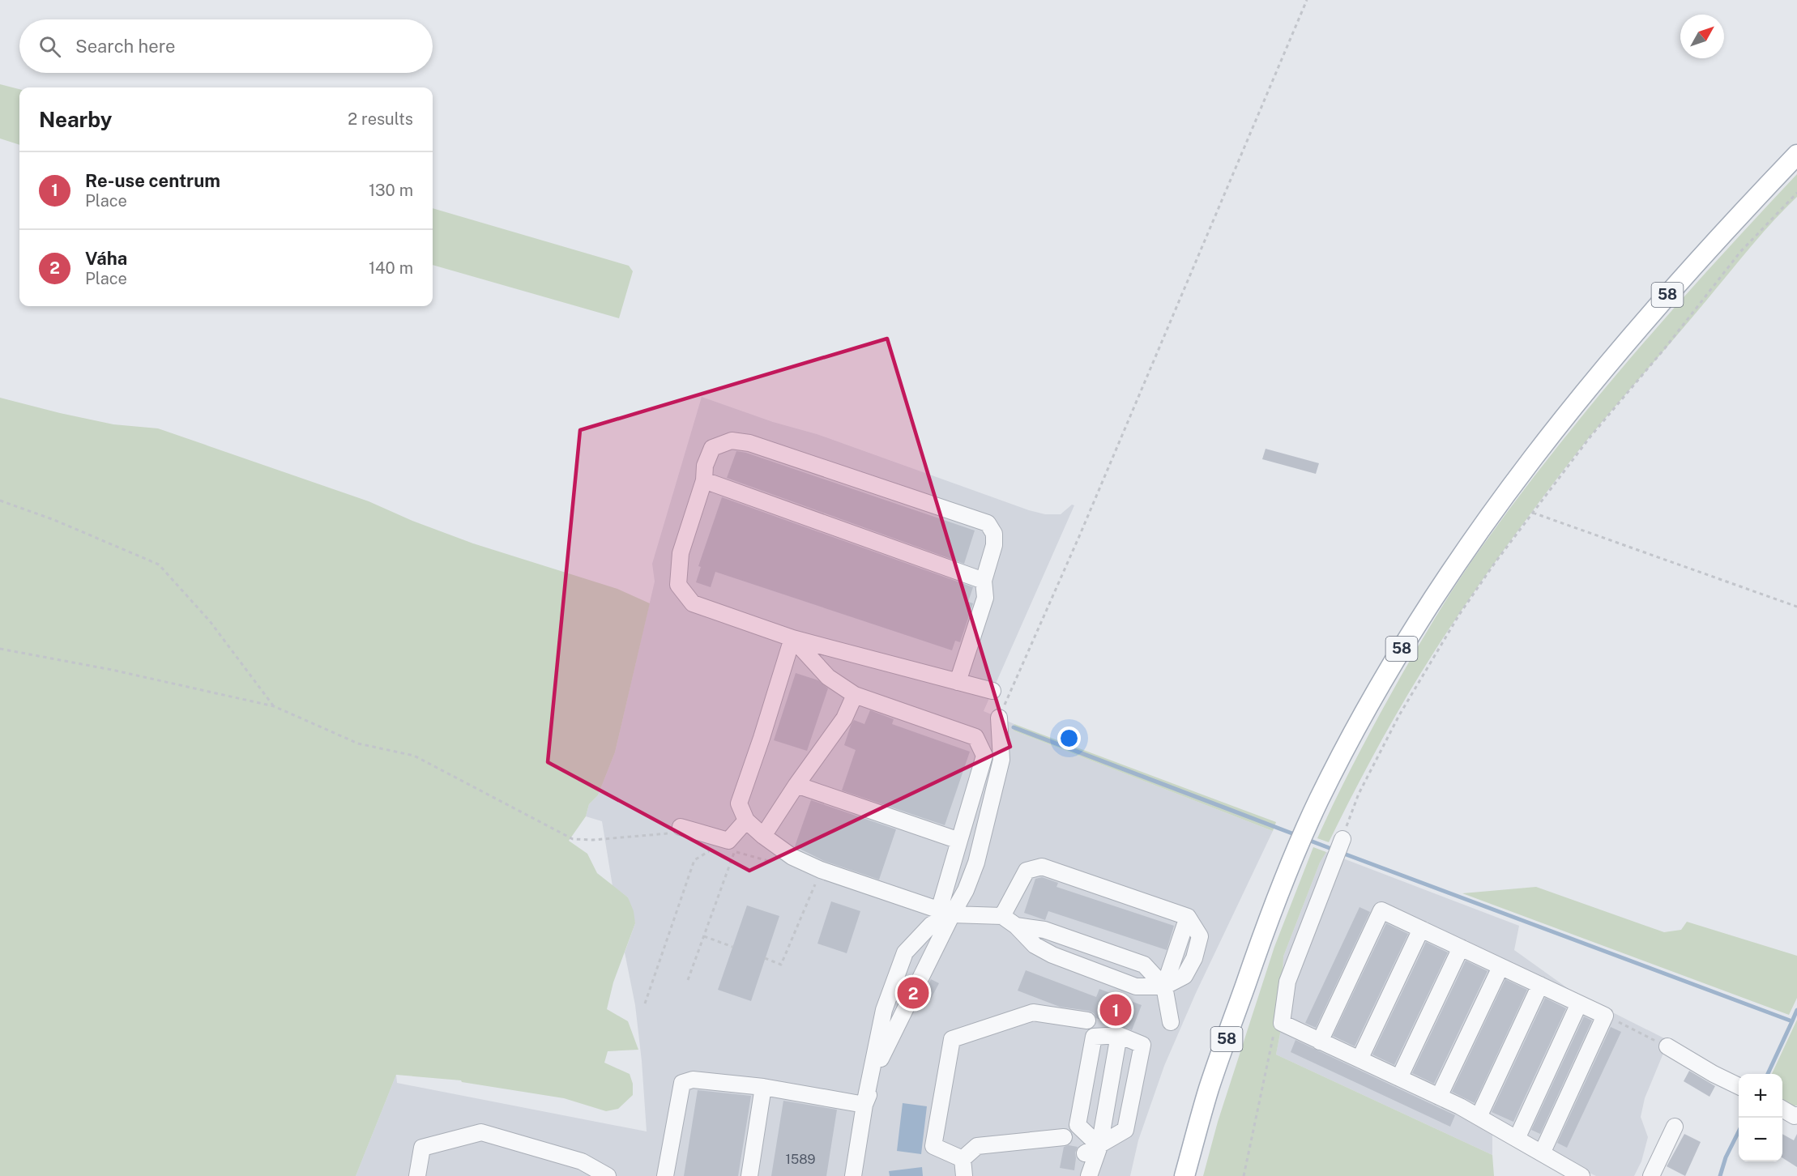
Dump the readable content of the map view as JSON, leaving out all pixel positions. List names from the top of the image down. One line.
{"streets":{"main road":["58"]},"house_numbers":["1589"],"north":"top right","page":{"search":"Search here","heading":["Nearby","2 results"],"list":[{"mark":"1","name":"Re-use centrum","note":"Place","value":"130 m"},{"mark":"2","name":"Váha","note":"Place","value":"140 m"}],"pins":["2","1"],"map_buttons":["+","−"]}}
